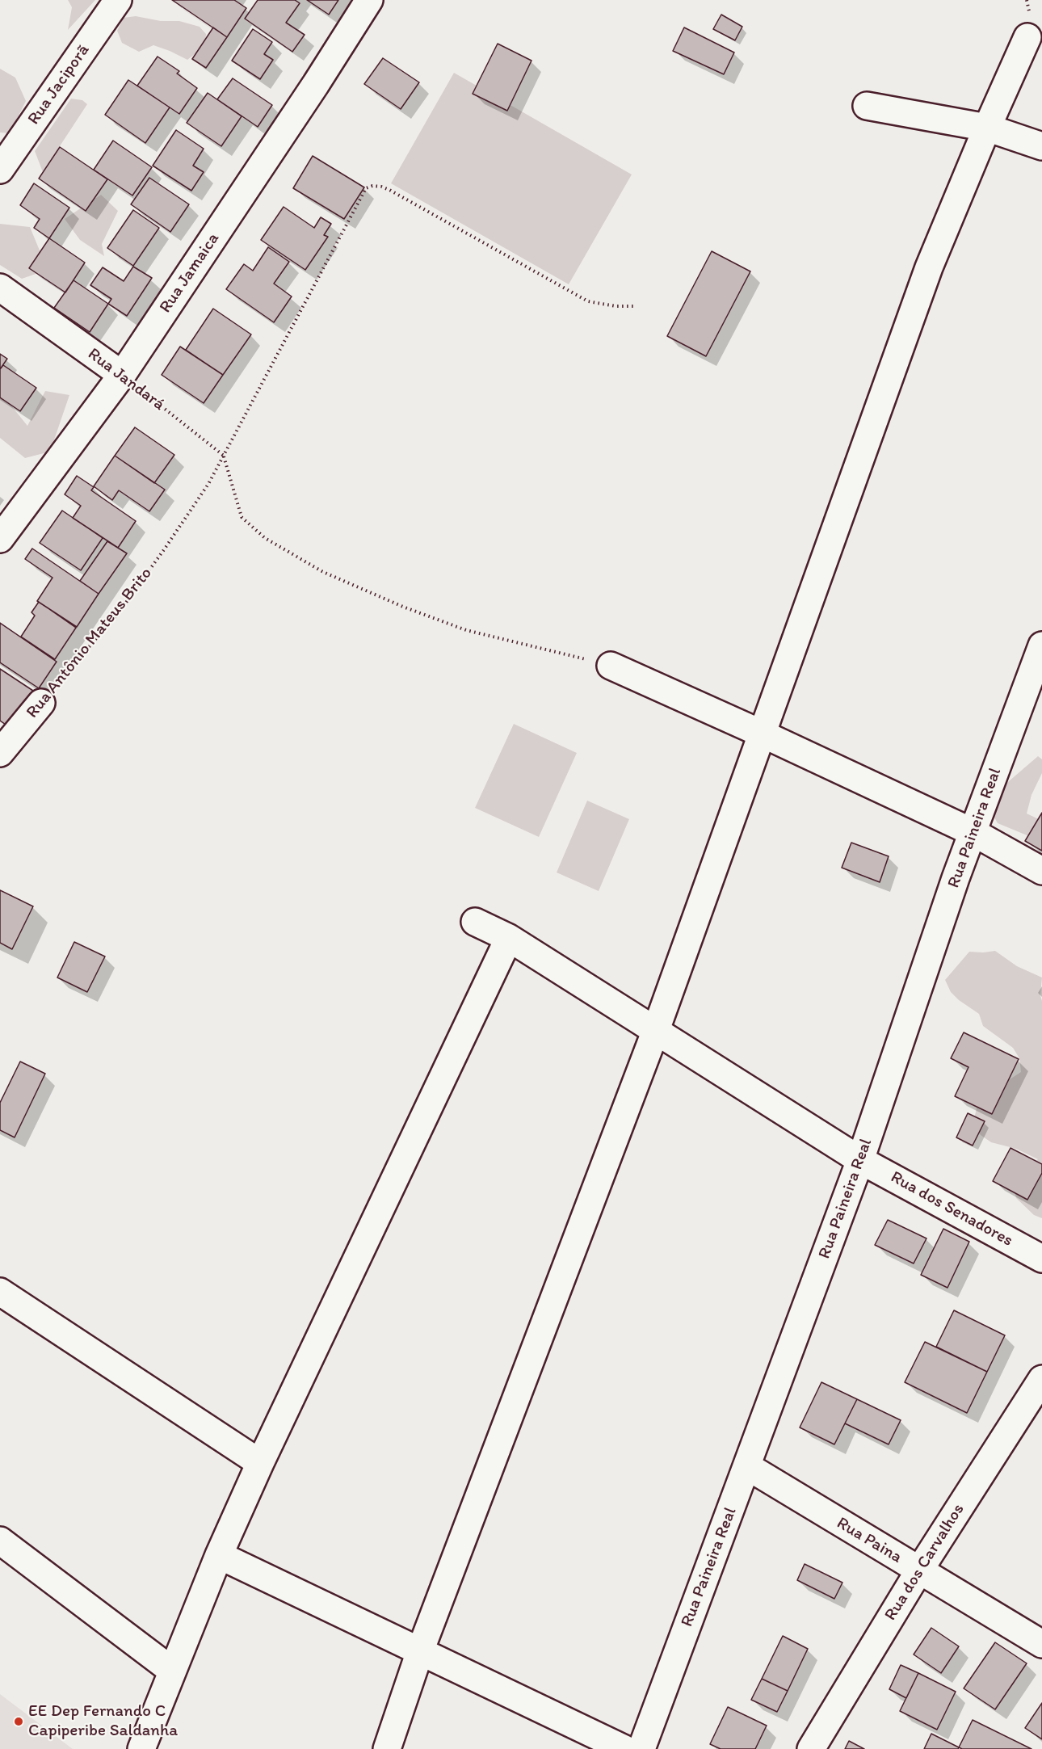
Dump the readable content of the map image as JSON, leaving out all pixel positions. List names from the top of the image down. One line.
{"streets":{"street":["Rua Jaciporã","Rua Jamaica","Rua Jandará","Rua Antônio Mateus Brito","Rua Paineira Real","Rua dos Senadores","Rua Paina","Rua dos Carvalhos"]},"crossings":[["Rua Jamaica","Rua Jandará"],["Rua Jandará","Rua Antônio Mateus Brito"],["Rua Paineira Real","Rua dos Senadores"],["Rua Paineira Real","Rua Paina"],["Rua Paina","Rua dos Carvalhos"]],"places":["EE Dep Fernando C Capiperibe Saldanha"]}
